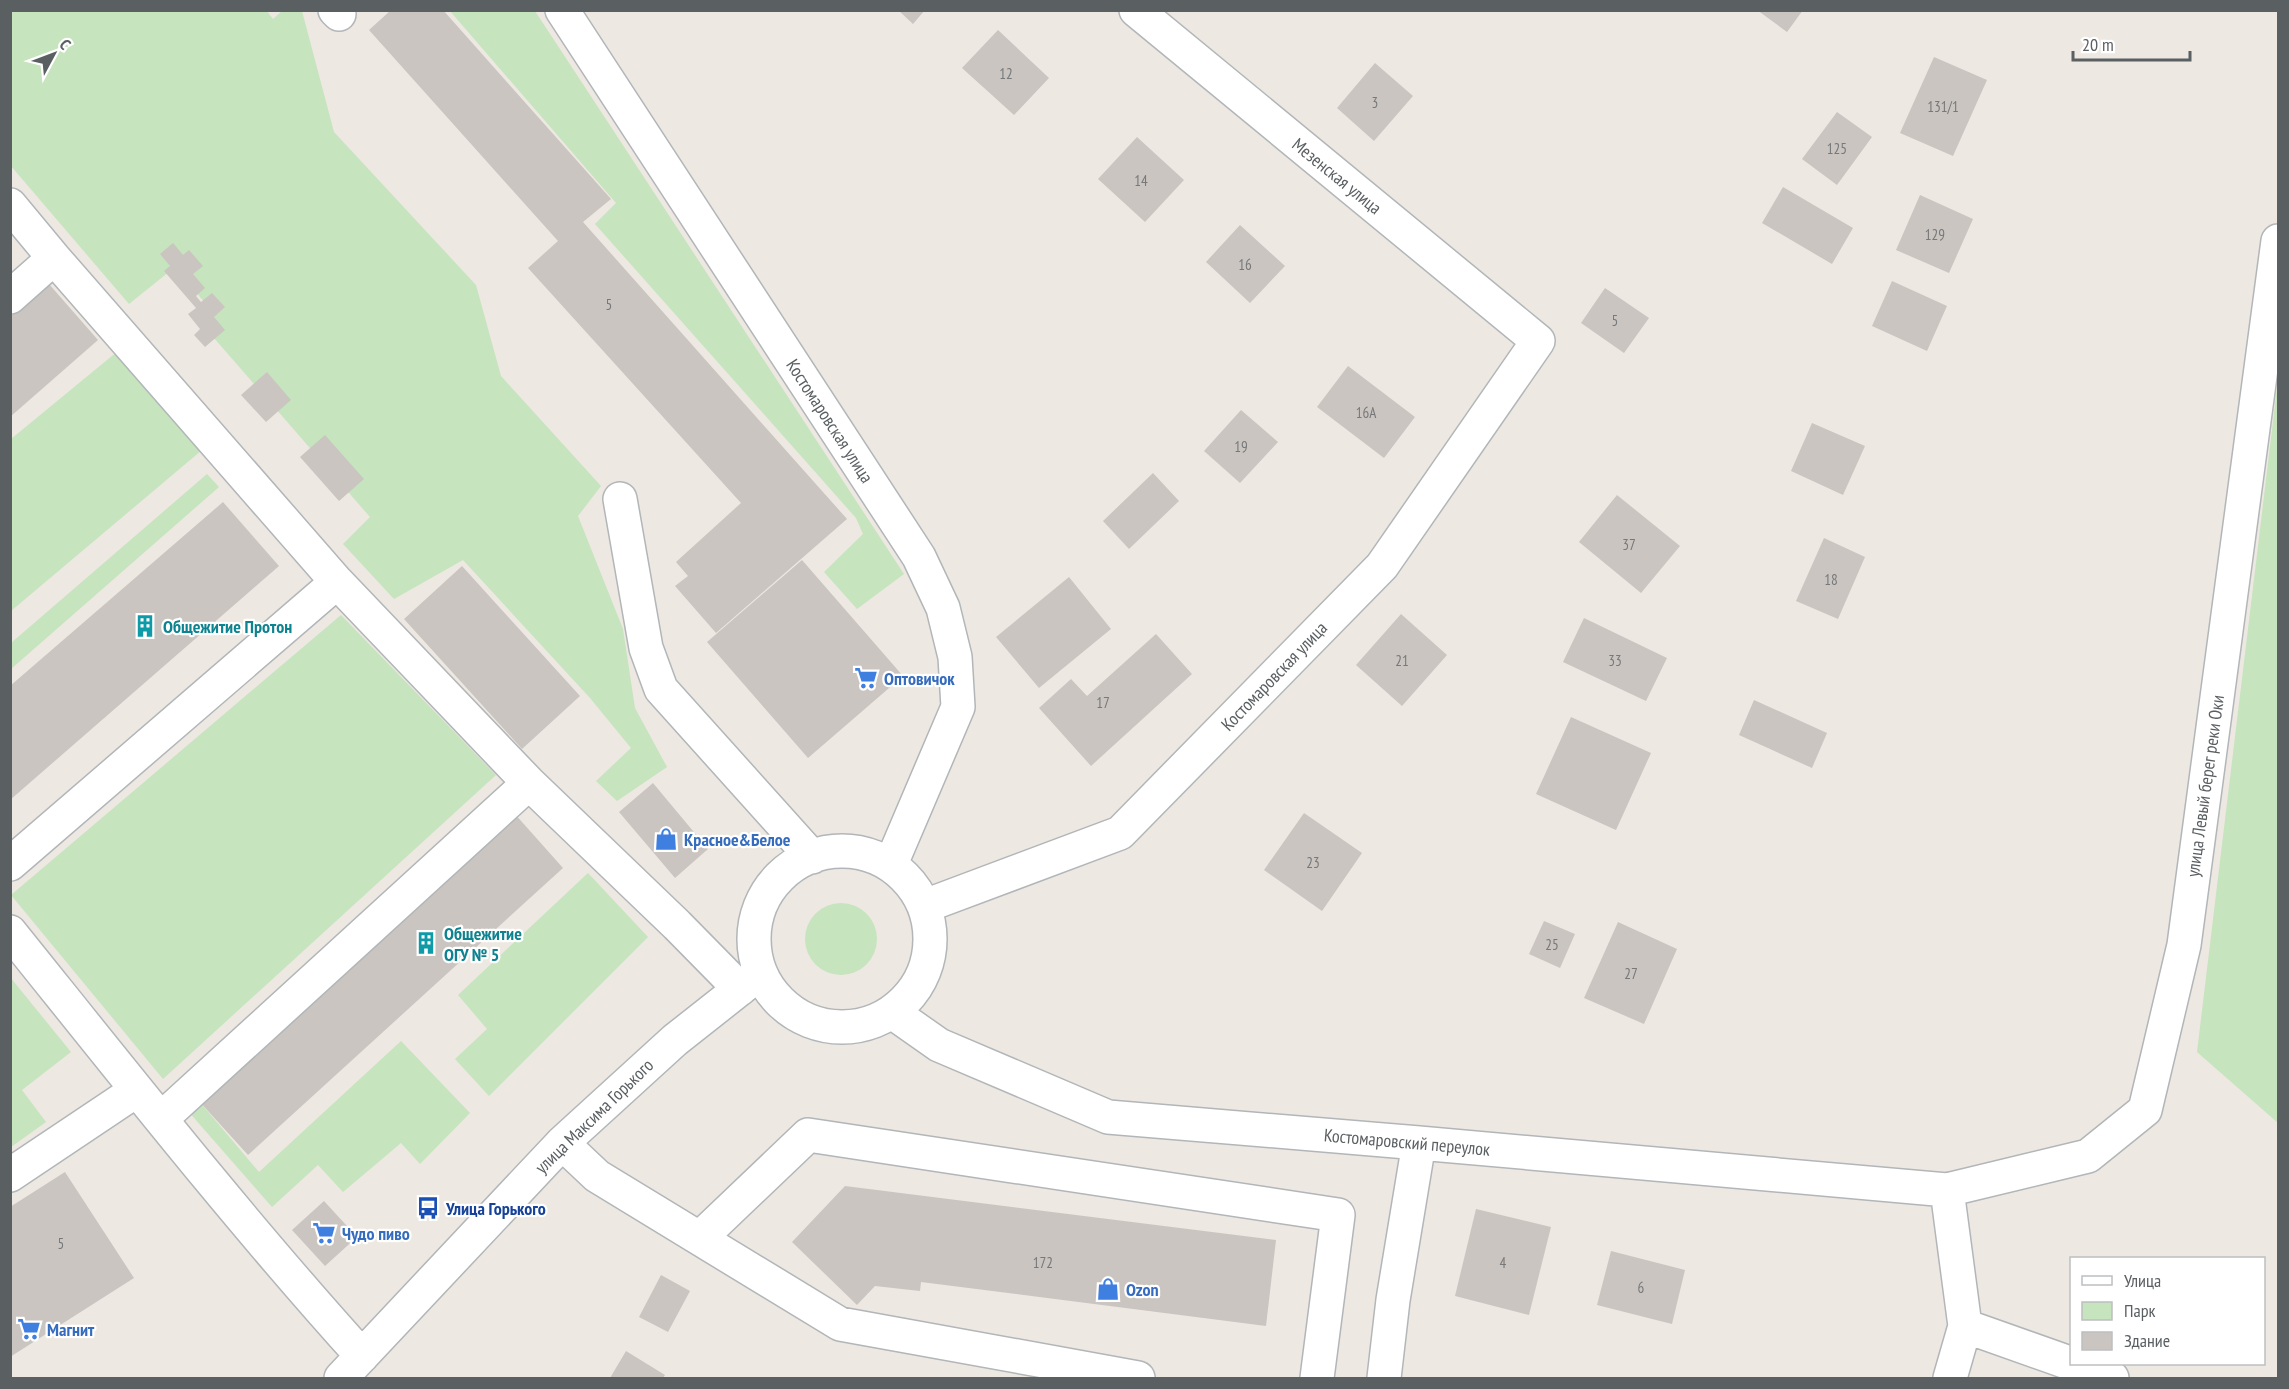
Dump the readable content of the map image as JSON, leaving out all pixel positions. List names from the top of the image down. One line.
{"streets":{"street":["Мезенская улица","Костомаровская улица","улица Левый берег реки Оки","улица Максима Горького","Костомаровский переулок"]},"crossings":[["Мезенская улица","Костомаровская улица"],["Костомаровская улица","улица Максима Горького"],["Костомаровская улица","Костомаровский переулок"],["улица Левый берег реки Оки","Костомаровский переулок"],["улица Максима Горького","Костомаровский переулок"]],"places":{"building":["Общежитие Протон","Общежитие ОГУ № 5"],"supermarket":["Оптовичок","Чудо пиво","Магнит"],"shop":["Красное&Белое","Ozon"],"bus stop":["Улица Горького"]},"house_numbers":["12","3","131/1","125","14","129","16","5","5","16А","19","37","18","21","33","17","23","25","27","5","172","4","6"],"legend":["Улица","Парк","Здание"],"scale_bar":"20 m","north":"top right"}
